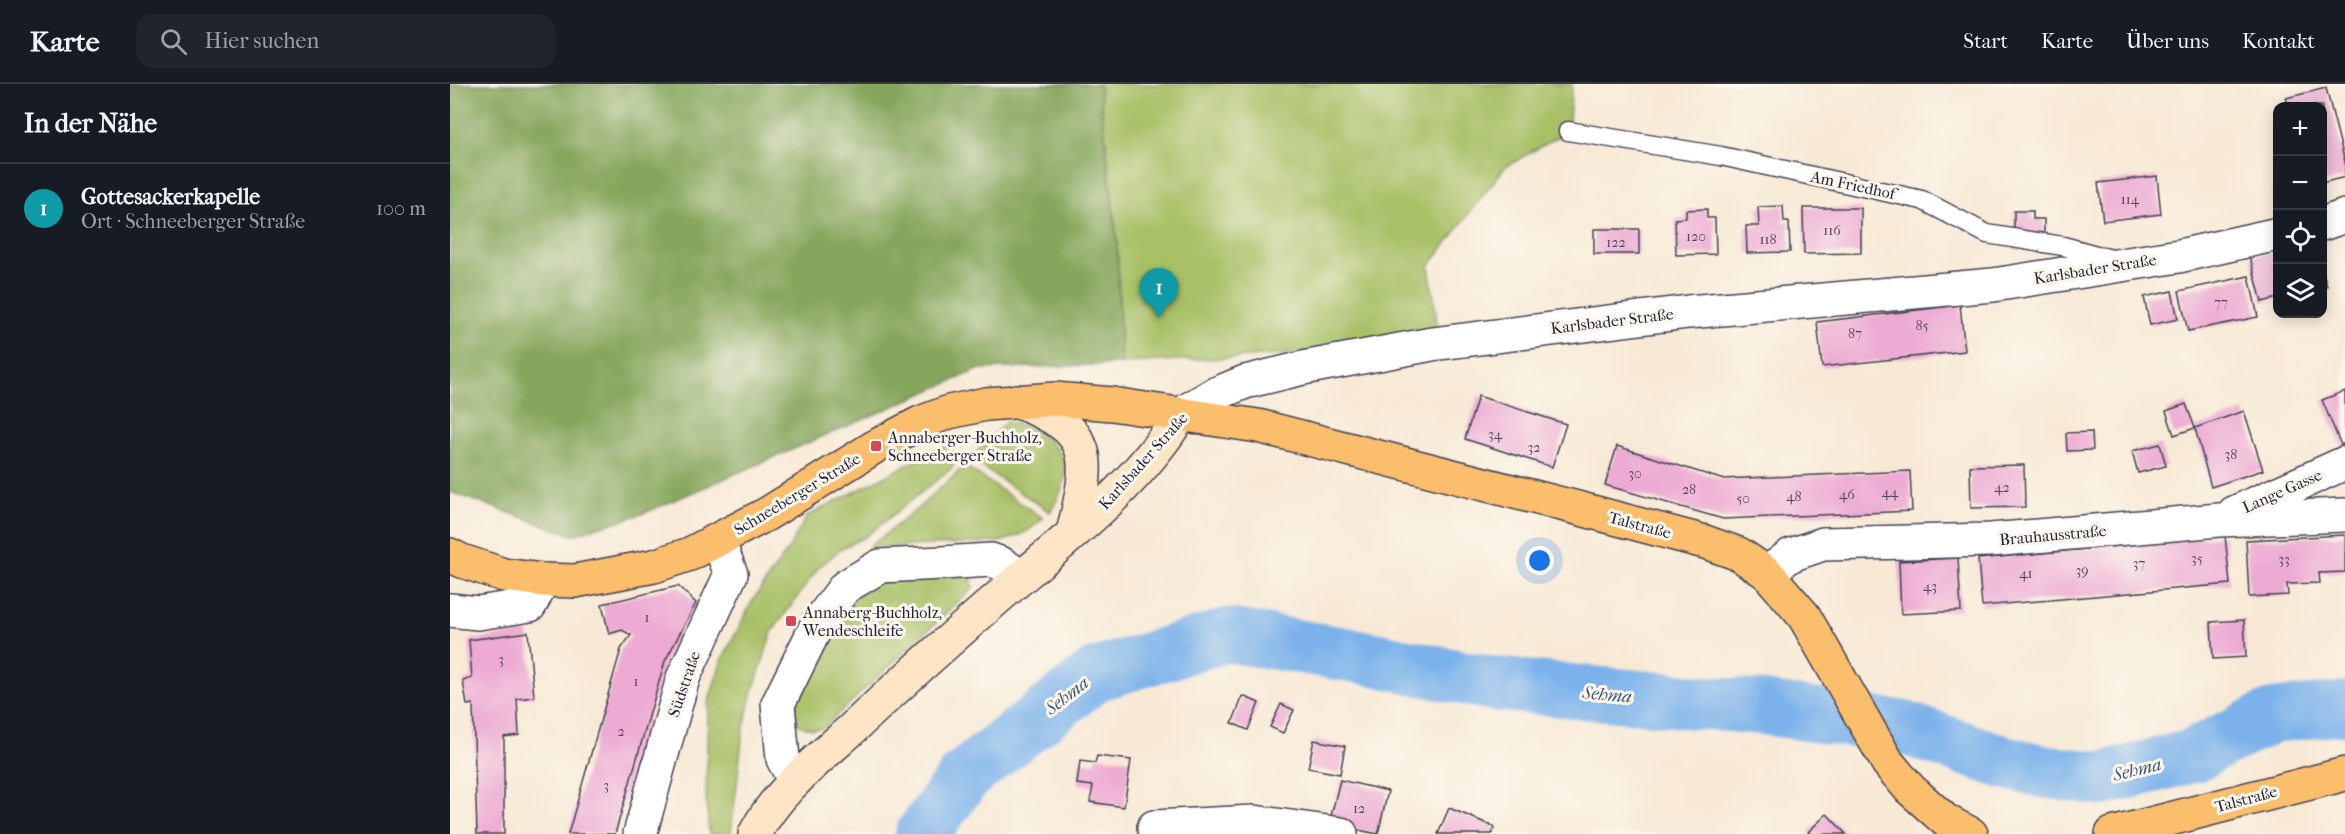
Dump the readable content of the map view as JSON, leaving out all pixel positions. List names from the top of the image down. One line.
{"streets":{"main road":["Karlsbader Straße","Schneeberger Straße","Talstraße"],"street":["Lange Gasse","Brauhausstraße","Südstraße"],"lane":["Am Friedhof"]},"crossings":[["Am Friedhof","Karlsbader Straße"],["Karlsbader Straße","Schneeberger Straße"],["Karlsbader Straße","Talstraße"],["Lange Gasse","Brauhausstraße"],["Schneeberger Straße","Talstraße"],["Schneeberger Straße","Südstraße"],["Talstraße","Brauhausstraße"]],"water":["Sehma"],"places":{"transit":["Annaberger-Buchholz, Schneeberger Straße","Annaberg-Buchholz, Wendeschleife"]},"house_numbers":["114","116","120","118","122","77","85","87","34","32","38","30","42","28","44","46","48","50","35","33","37","39","41","43","1","3","1","2","3","12"],"page":{"header":"Karte","search":"Hier suchen","nav":["Start","Karte","Über uns","Kontakt"],"heading":"In der Nähe","map_buttons":["+","−"],"list":[{"mark":"1","name":"Gottesackerkapelle","note":"Ort · Schneeberger Straße","value":"100 m"}],"pins":"1"}}
